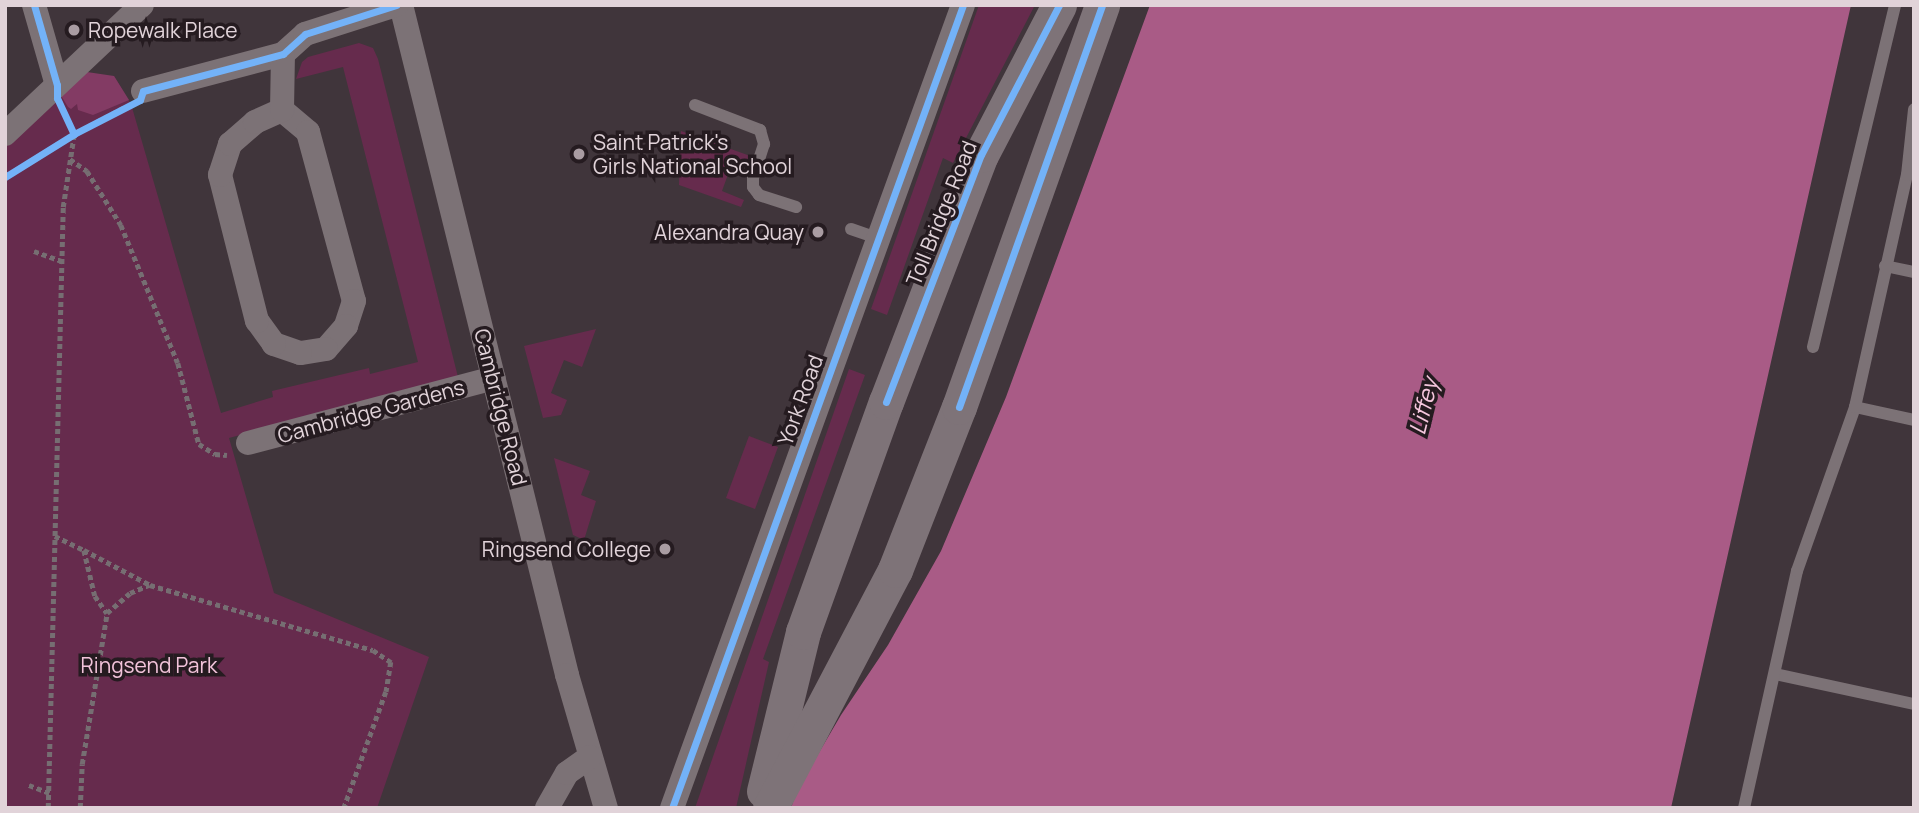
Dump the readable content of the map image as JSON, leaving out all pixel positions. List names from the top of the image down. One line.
{"streets":{"main road":["Toll Bridge Road"],"street":["York Road","Cambridge Road","Cambridge Gardens"]},"crossings":[["Cambridge Road","Cambridge Gardens"]],"water":["Liffey"],"parks":["Ringsend Park"],"places":["Ropewalk Place","Saint Patrick's Girls National School","Alexandra Quay","Ringsend College"]}
